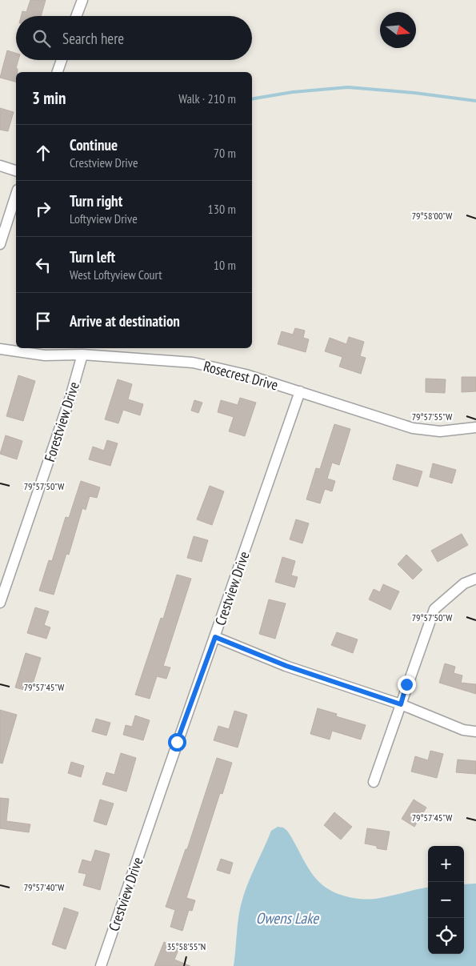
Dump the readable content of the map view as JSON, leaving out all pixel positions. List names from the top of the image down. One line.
{"streets":{"street":["Rosecrest Drive","Forestview Drive","Crestview Drive"]},"crossings":[["Rosecrest Drive","Forestview Drive"],["Rosecrest Drive","Crestview Drive"]],"water":["Owens Lake"],"north":"right","page":{"search":"Search here","heading":["3 min","Walk · 210 m"],"list":[["Continue","Crestview Drive","70 m"],["Turn right","Loftyview Drive","130 m"],["Turn left","West Loftyview Court","10 m"],"Arrive at destination"],"map_buttons":["+","−"]},"coordinates":["79°58'00\"W","79°57'55\"W","79°57'50\"W","79°57'45\"W","79°57'40\"W","35°58'55\"N"]}
